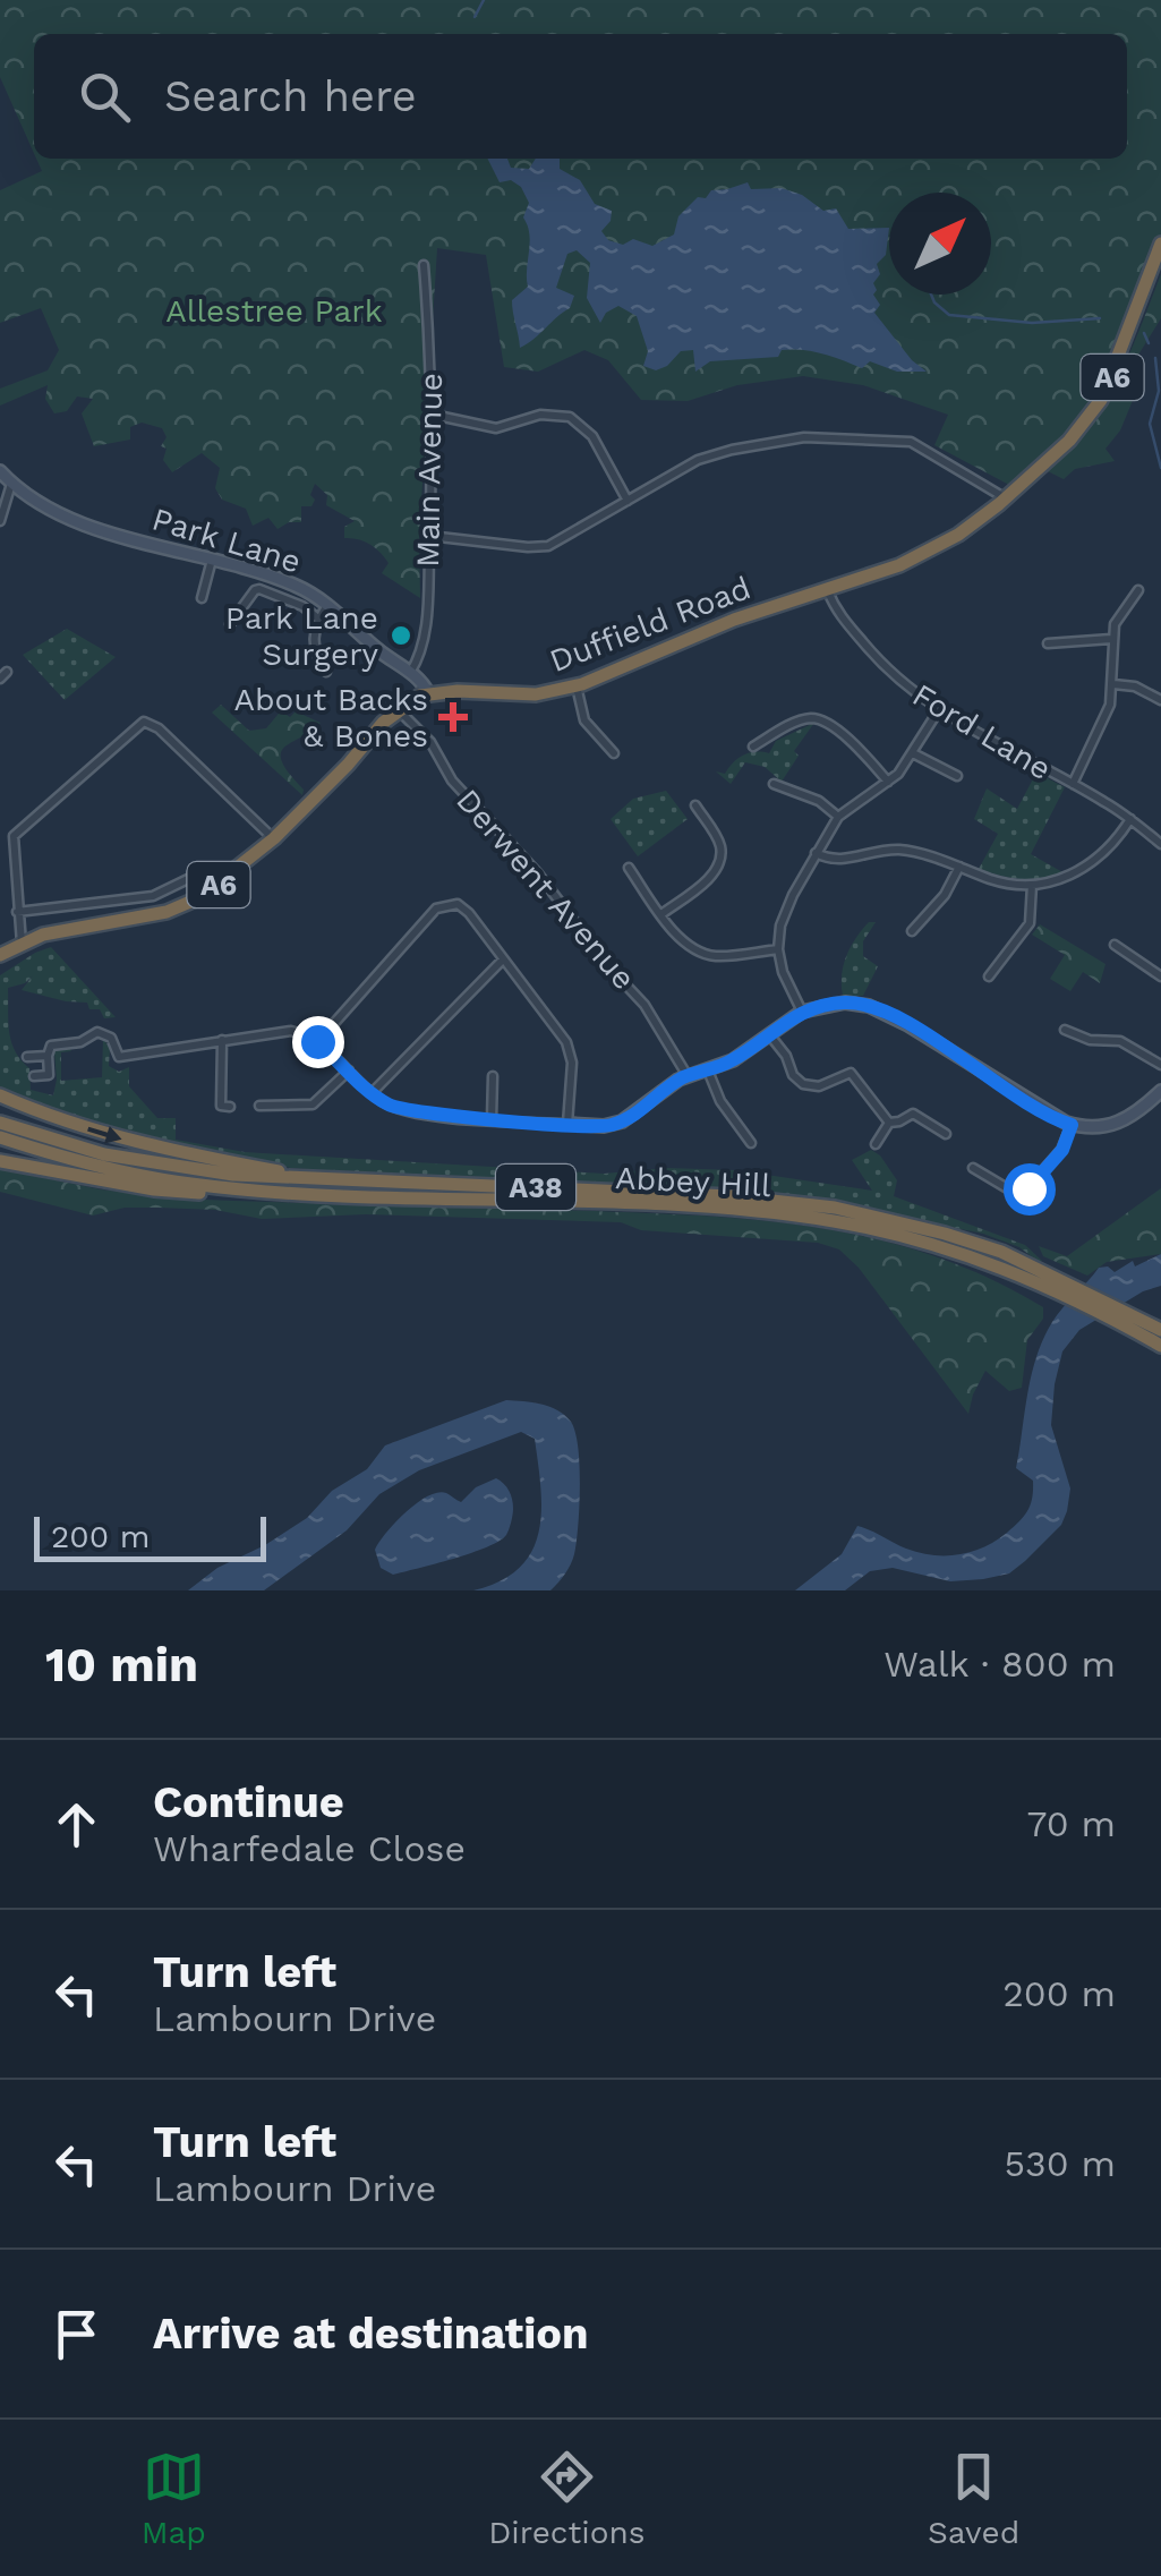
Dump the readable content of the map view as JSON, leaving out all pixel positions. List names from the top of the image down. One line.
{"streets":{"highway":["A6","Duffield Road","Abbey Hill","A38"],"street":["Main Avenue","Park Lane","Ford Lane","Derwent Avenue"]},"crossings":[["A6","Duffield Road"],["A6","Derwent Avenue"],["Main Avenue","Park Lane"],["Duffield Road","Ford Lane"]],"parks":["Allestree Park"],"places":{"other":["Park Lane Surgery"],"health":["About Backs & Bones"]},"scale_bar":"200 m","north":"top right","page":{"search":"Search here","scale":"200 m","heading":["10 min","Walk · 800 m"],"list":[["Continue","Wharfedale Close","70 m"],["Turn left","Lambourn Drive","200 m"],["Turn left","Lambourn Drive","530 m"],"Arrive at destination"],"nav":["Map","Directions","Saved"]}}
